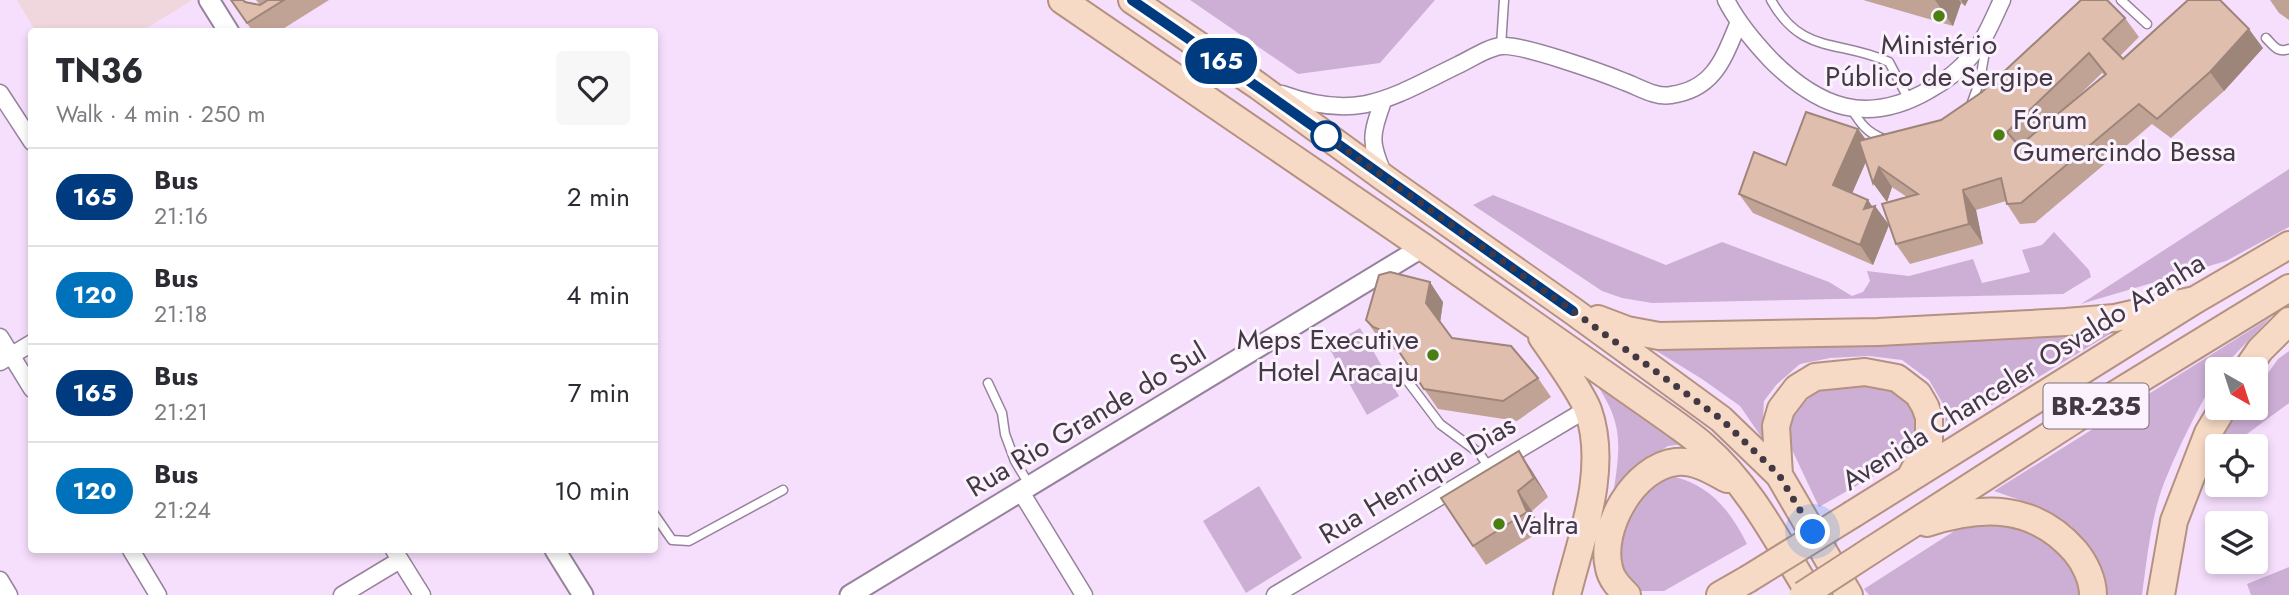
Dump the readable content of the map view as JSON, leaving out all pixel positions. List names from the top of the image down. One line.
{"streets":{"main road":["Avenida Chanceler Osvaldo Aranha","BR-235"],"street":["Rua Rio Grande do Sul","Rua Henrique Dias"]},"places":["Ministério Público de Sergipe","Fórum Gumercindo Bessa","Meps Executive Hotel Aracaju","Valtra"],"lines":["bus line 165"],"north":"bottom right","page":{"on_map":"165","heading":["TN36","Walk · 4 min · 250 m"],"list":[{"mark":"165","name":"Bus","note":"21:16","value":"2 min"},{"mark":"120","name":"Bus","note":"21:18","value":"4 min"},{"mark":"165","name":"Bus","note":"21:21","value":"7 min"},{"mark":"120","name":"Bus","note":"21:24","value":"10 min"}]}}
